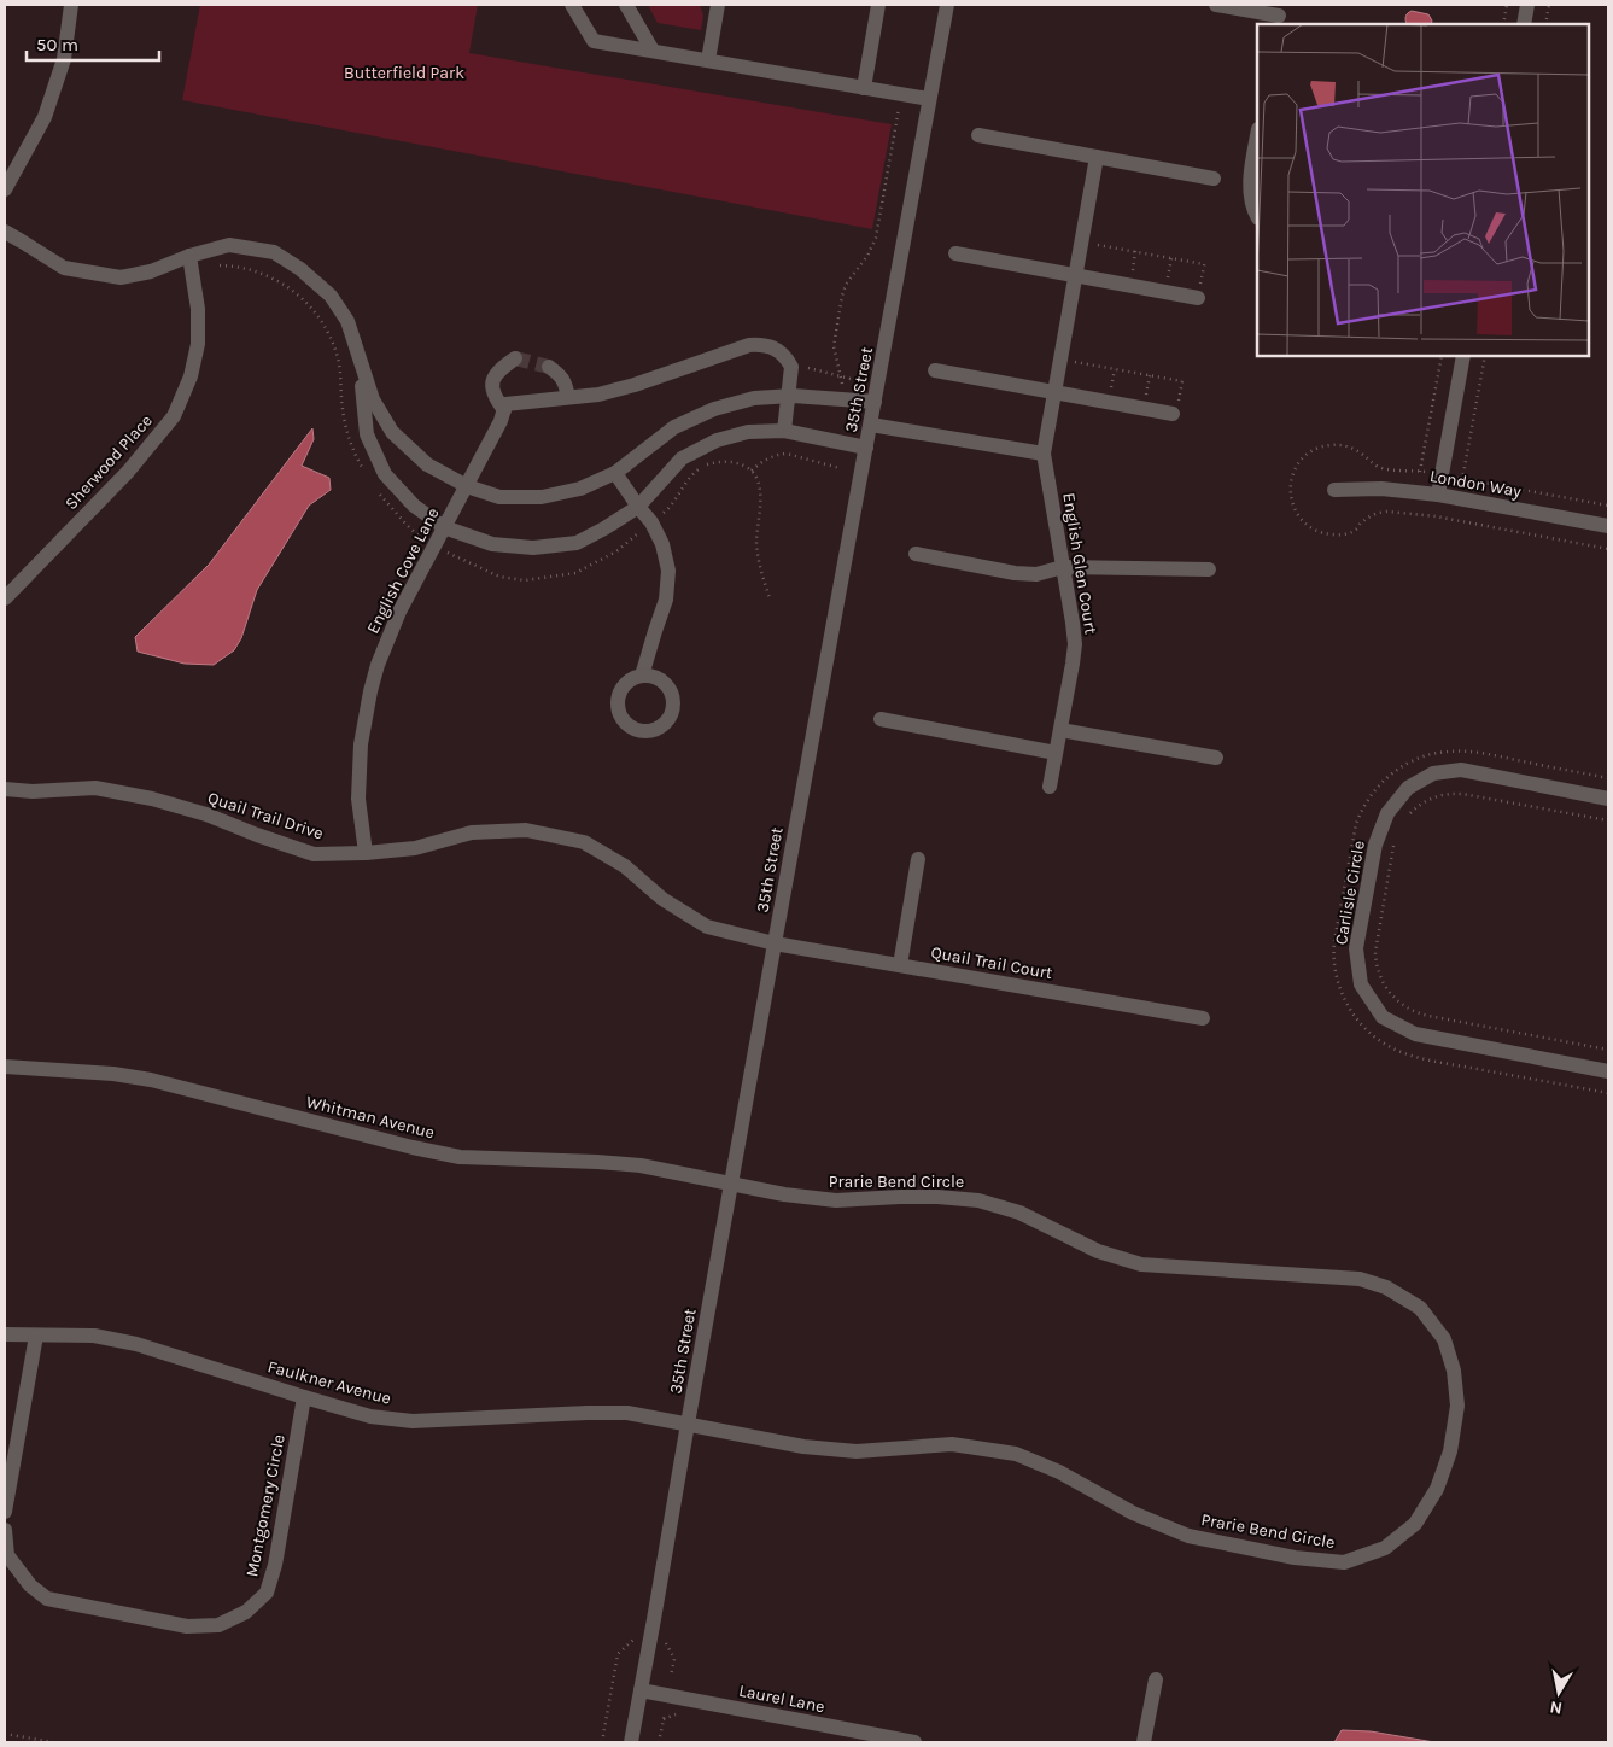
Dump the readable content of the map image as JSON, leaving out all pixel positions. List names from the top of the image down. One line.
{"streets":{"street":["35th Street","Sherwood Place","London Way","English Glen Court","English Cove Lane","Quail Trail Drive","Carlisle Circle","Quail Trail Court","Whitman Avenue","Prarie Bend Circle","Faulkner Avenue","Montgomery Circle","Laurel Lane"]},"crossings":[["35th Street","Quail Trail Drive"],["35th Street","Quail Trail Court"],["35th Street","Whitman Avenue"],["35th Street","Prarie Bend Circle"],["35th Street","Faulkner Avenue"],["35th Street","Laurel Lane"],["English Cove Lane","Quail Trail Drive"],["Quail Trail Drive","Quail Trail Court"],["Whitman Avenue","Prarie Bend Circle"],["Prarie Bend Circle","Faulkner Avenue"],["Faulkner Avenue","Montgomery Circle"]],"parks":["Butterfield Park"],"scale_bar":"50 m","north":"bottom"}
